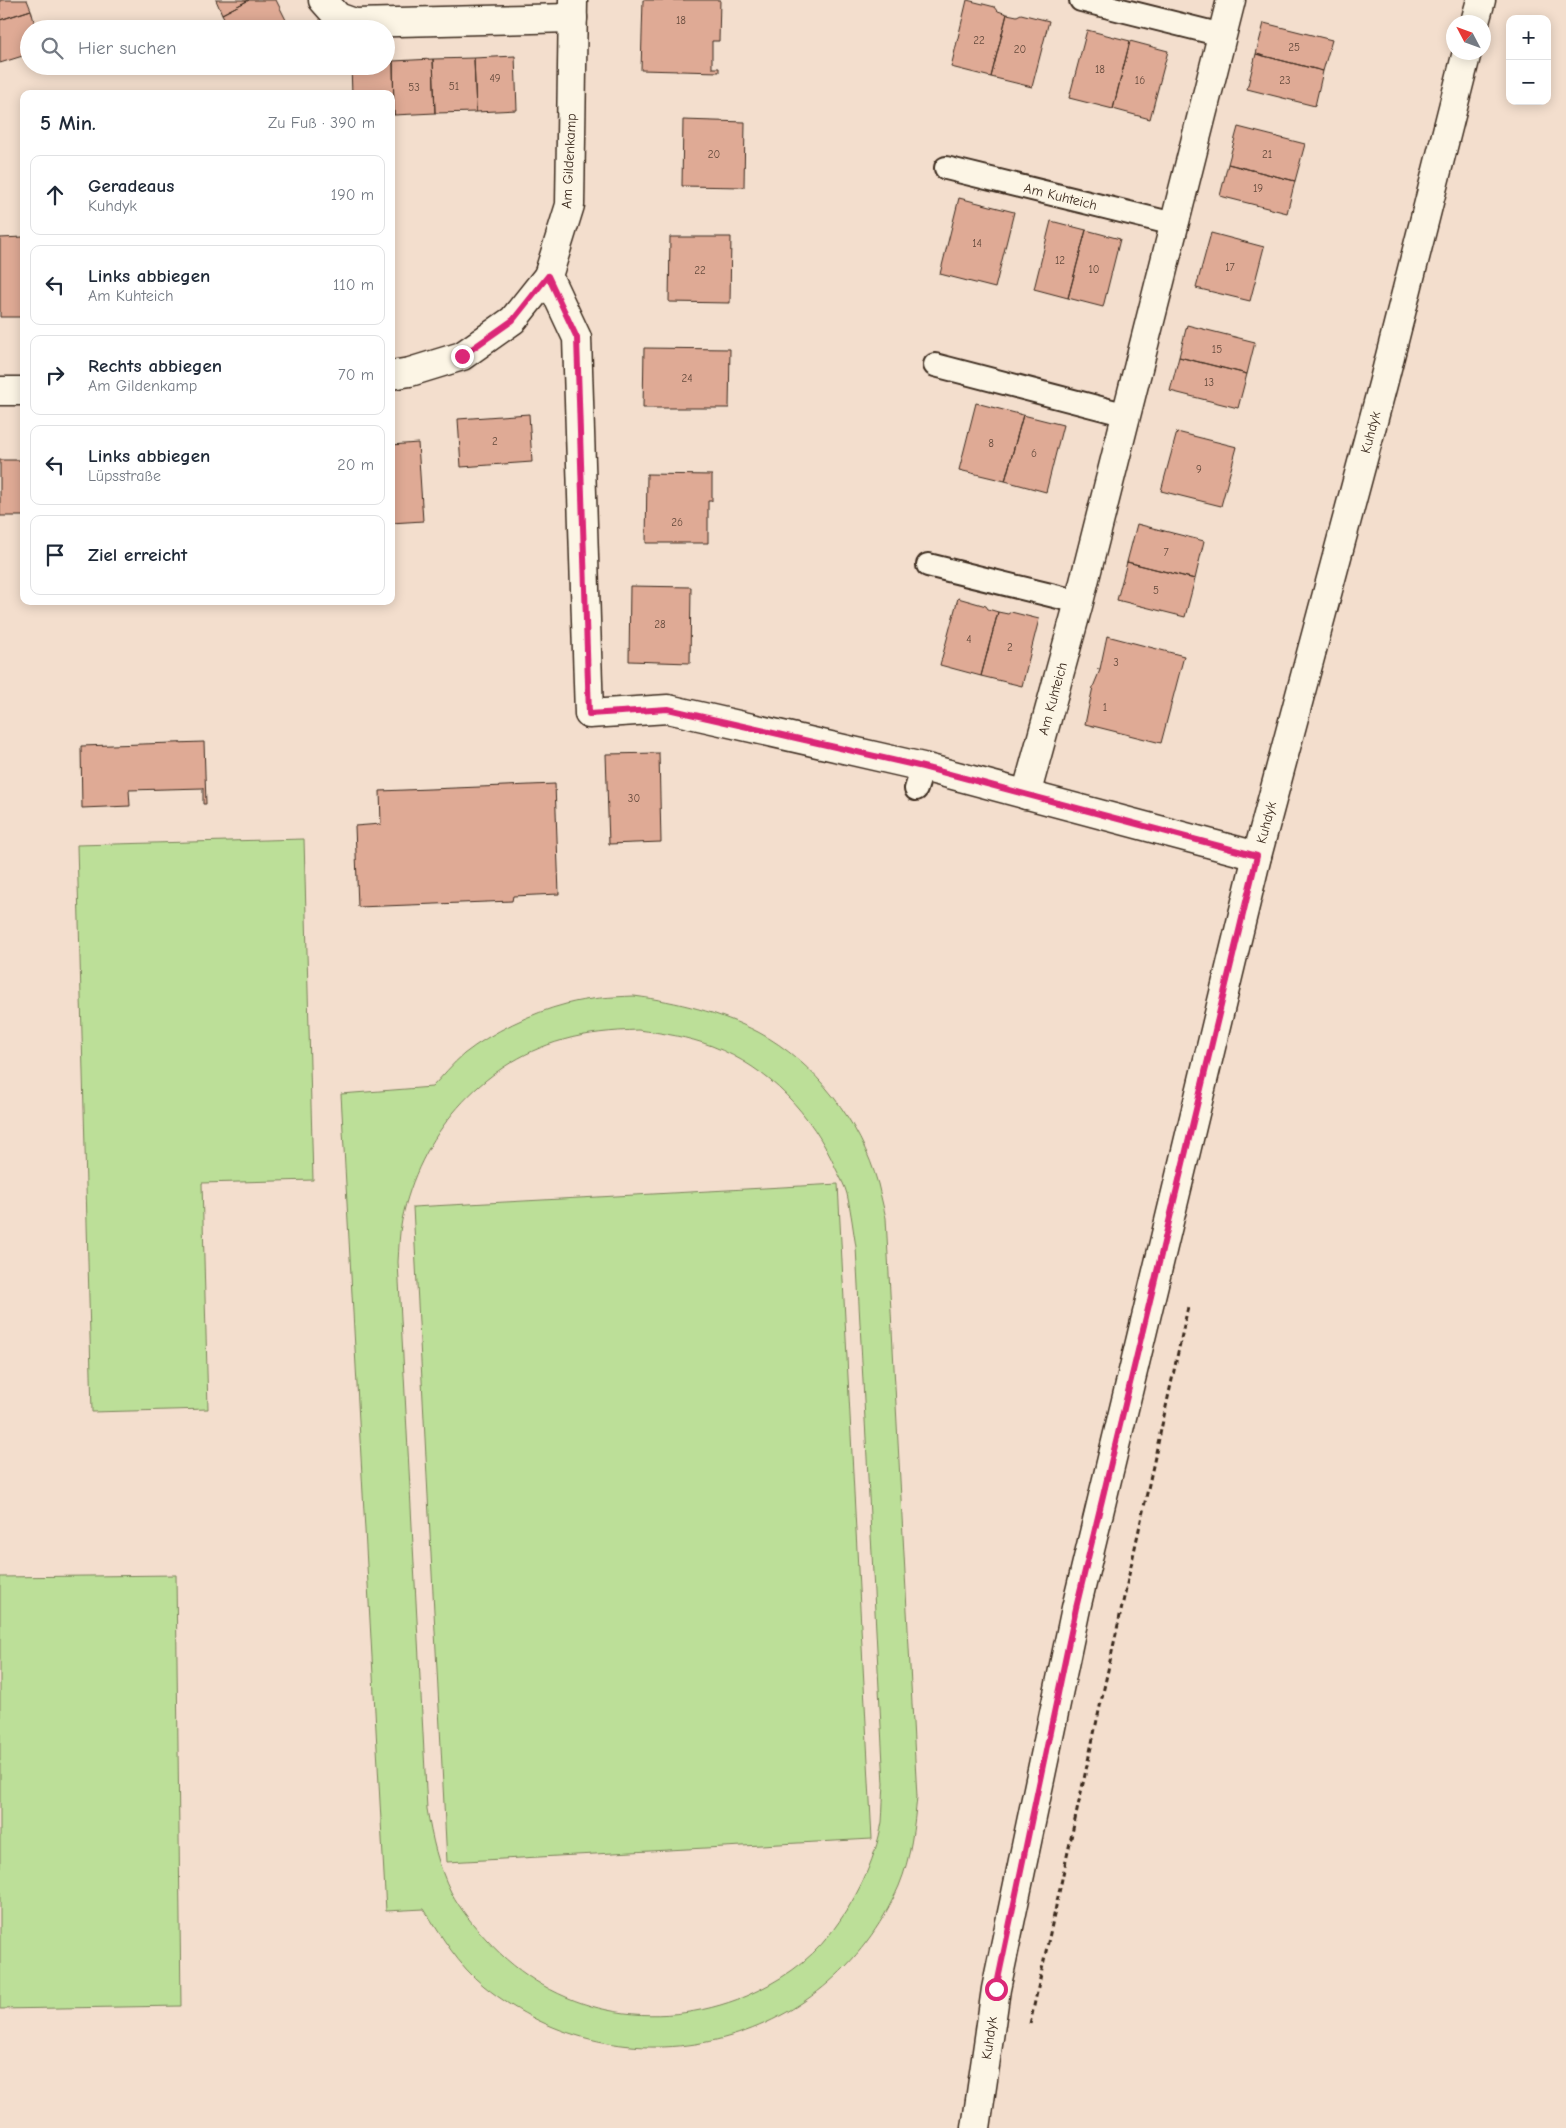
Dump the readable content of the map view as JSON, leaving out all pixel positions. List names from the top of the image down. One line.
{"streets":{"street":["Am Gildenkamp","Am Kuhteich","Kuhdyk"]},"house_numbers":["18","22","25","20","18","49","16","23","51","53","20","21","19","14","12","17","10","22","15","24","13","2","8","6","9","26","7","5","28","4","2","3","1","30"],"north":"top left","page":{"map_buttons":["+","−"],"search":"Hier suchen","heading":["5 Min.","Zu Fuß · 390 m"],"list":[["Geradeaus","Kuhdyk","190 m"],["Links abbiegen","Am Kuhteich","110 m"],["Rechts abbiegen","Am Gildenkamp","70 m"],["Links abbiegen","Lüpsstraße","20 m"],"Ziel erreicht"]}}
